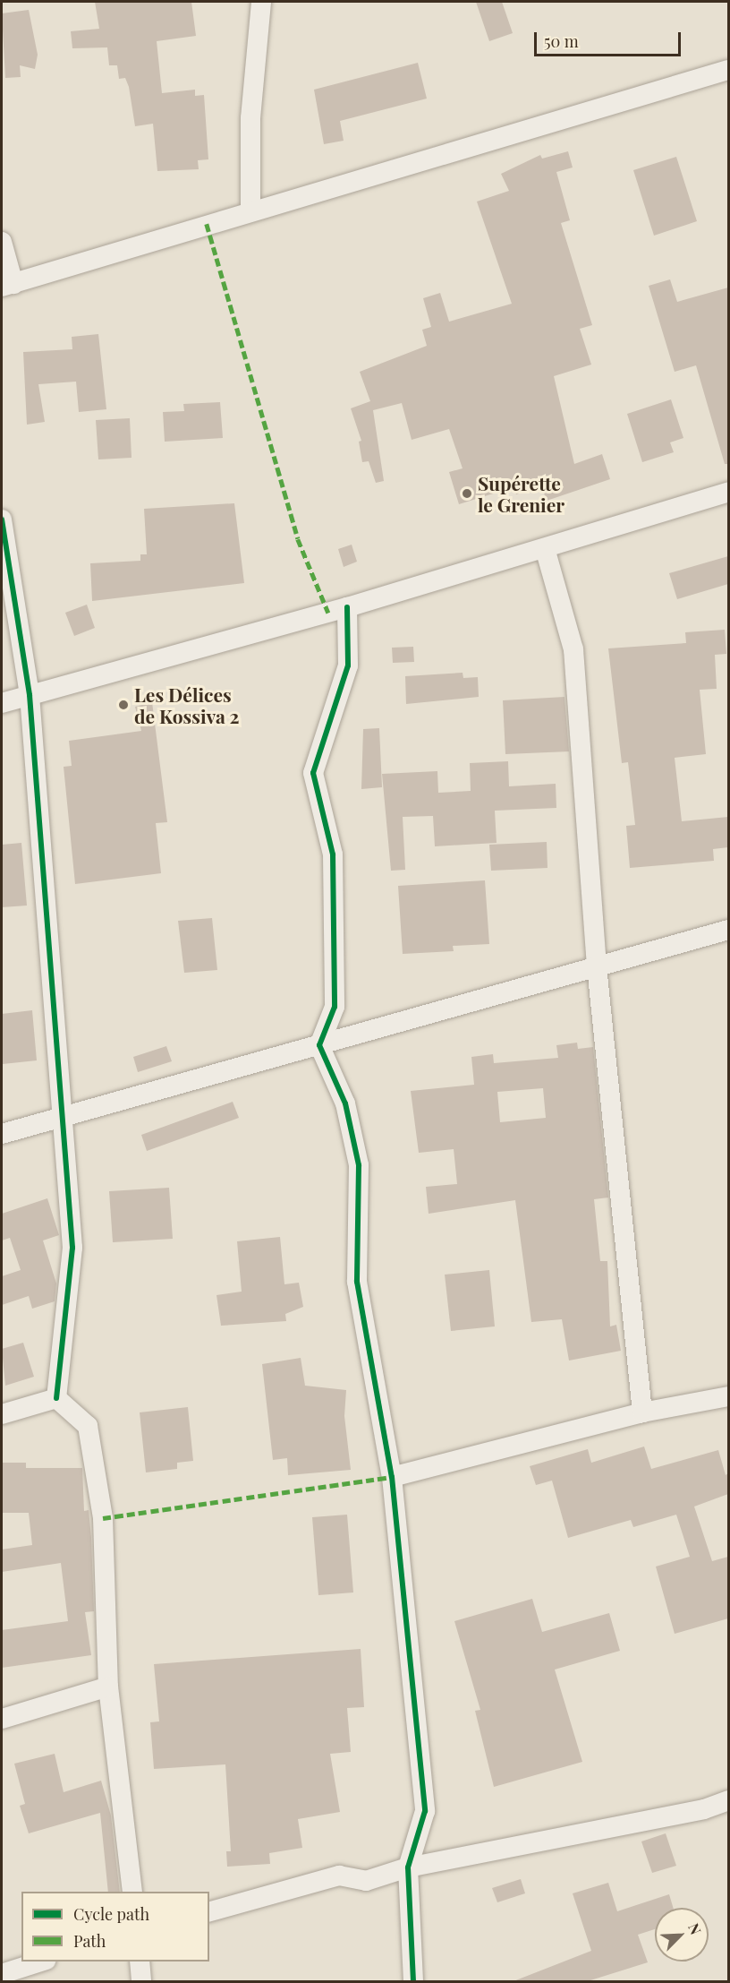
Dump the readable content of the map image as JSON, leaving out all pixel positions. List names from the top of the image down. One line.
{"places":["Supérette le Grenier","Les Délices de Kossiva 2"],"legend":["Cycle path","Path"],"scale_bar":"50 m","north":"top right"}
